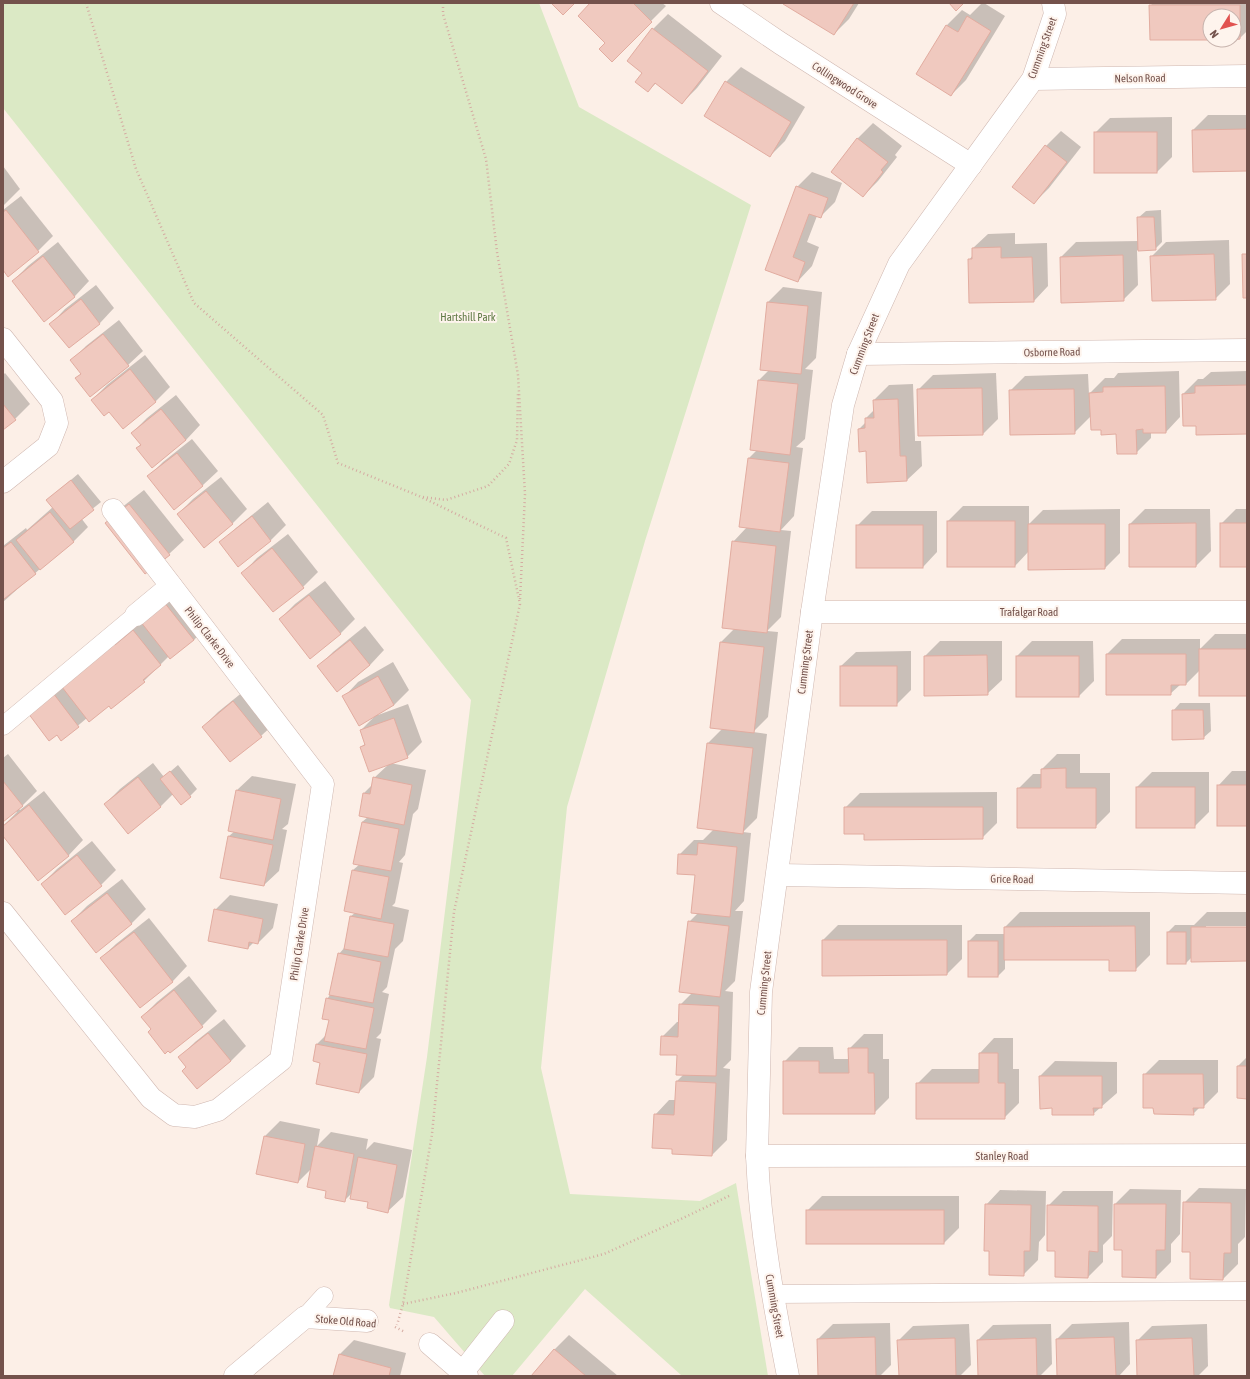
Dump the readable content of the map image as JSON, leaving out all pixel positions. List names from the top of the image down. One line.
{"streets":{"street":["Cumming Street","Nelson Road","Collingwood Grove","Osborne Road","Trafalgar Road","Philip Clarke Drive","Grice Road","Stanley Road","Stoke Old Road"]},"crossings":[["Cumming Street","Nelson Road"],["Cumming Street","Collingwood Grove"],["Cumming Street","Osborne Road"],["Cumming Street","Trafalgar Road"],["Cumming Street","Grice Road"],["Cumming Street","Stanley Road"]],"parks":["Hartshill Park"],"north":"bottom left"}
